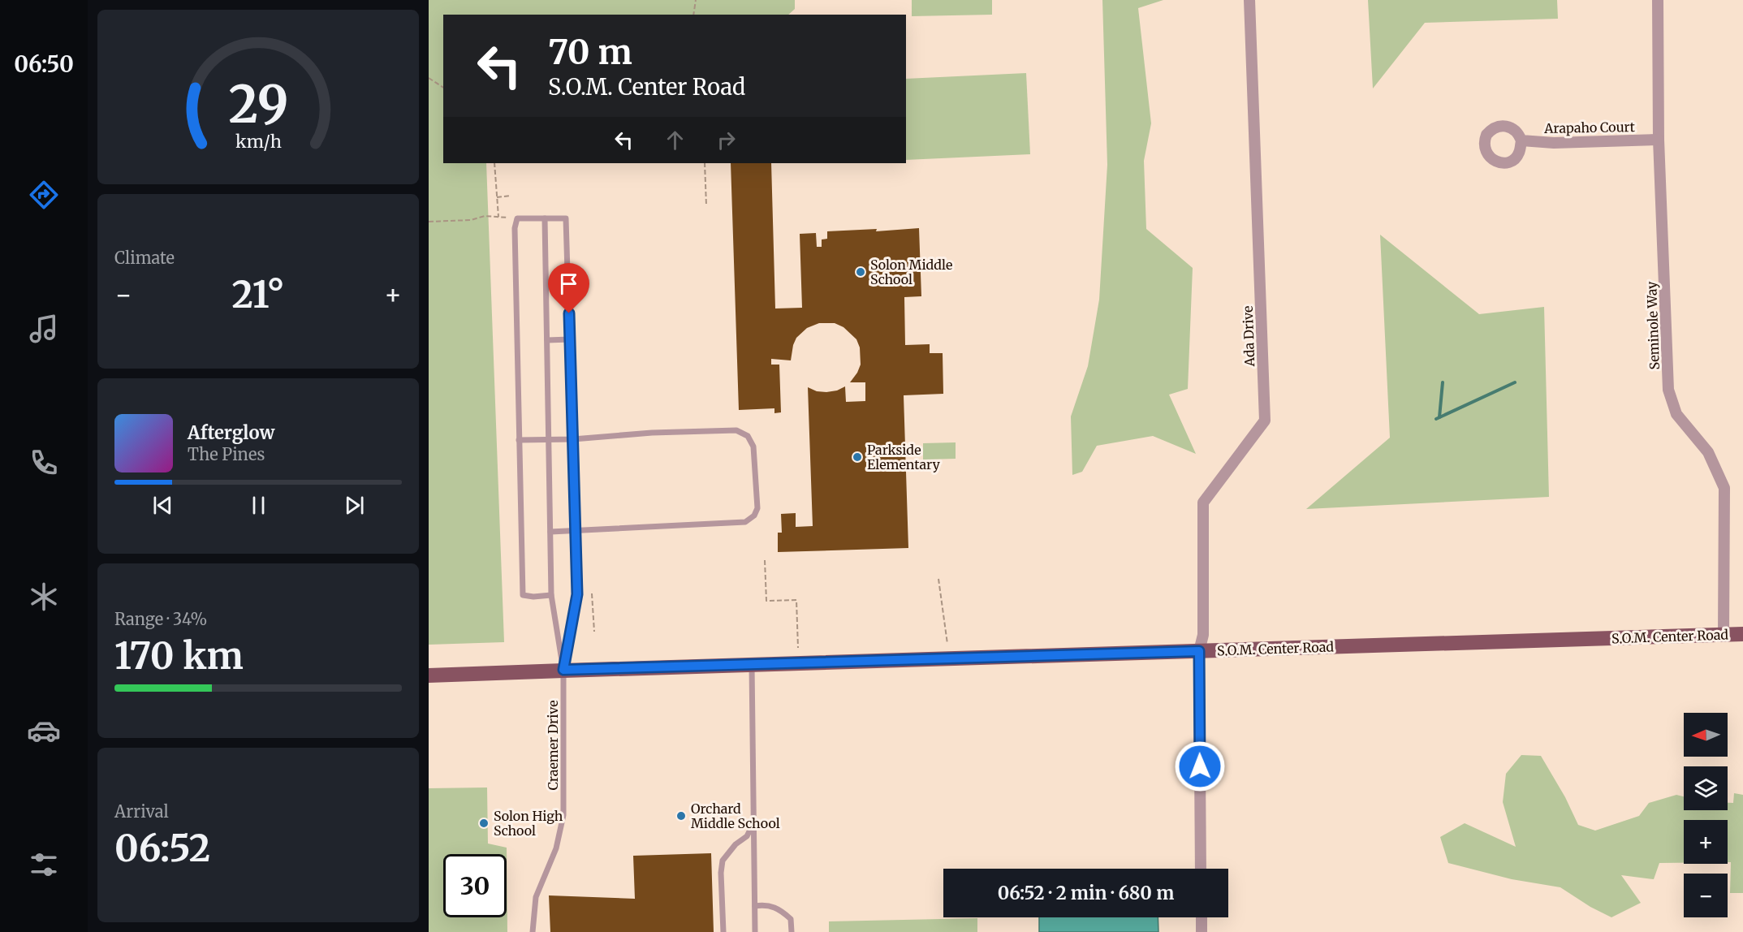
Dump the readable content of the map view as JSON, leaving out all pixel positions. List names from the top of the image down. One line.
{"streets":{"main road":["S.O.M. Center Road"],"street":["Arapaho Court","Seminole Way","Ada Drive"],"lane":["Craemer Drive"]},"crossings":[["Arapaho Court","Seminole Way"],["Seminole Way","S.O.M. Center Road"],["Ada Drive","S.O.M. Center Road"],["S.O.M. Center Road","Craemer Drive"]],"places":["Solon Middle School","Parkside Elementary","Orchard Middle School","Solon High School"],"north":"left","page":{"tabs":"06:50","turn":["70 m","S.O.M. Center Road"],"tile":["Climate",["Range · 34%","170 km"],["Arrival","06:52"]],"heat":["−","21°","+"],"song":["Afterglow","The Pines"],"map_buttons":["+","−"],"limit":"30","trip":"06:52 · 2 min · 680 m","gauge":["29","km/h"]}}
